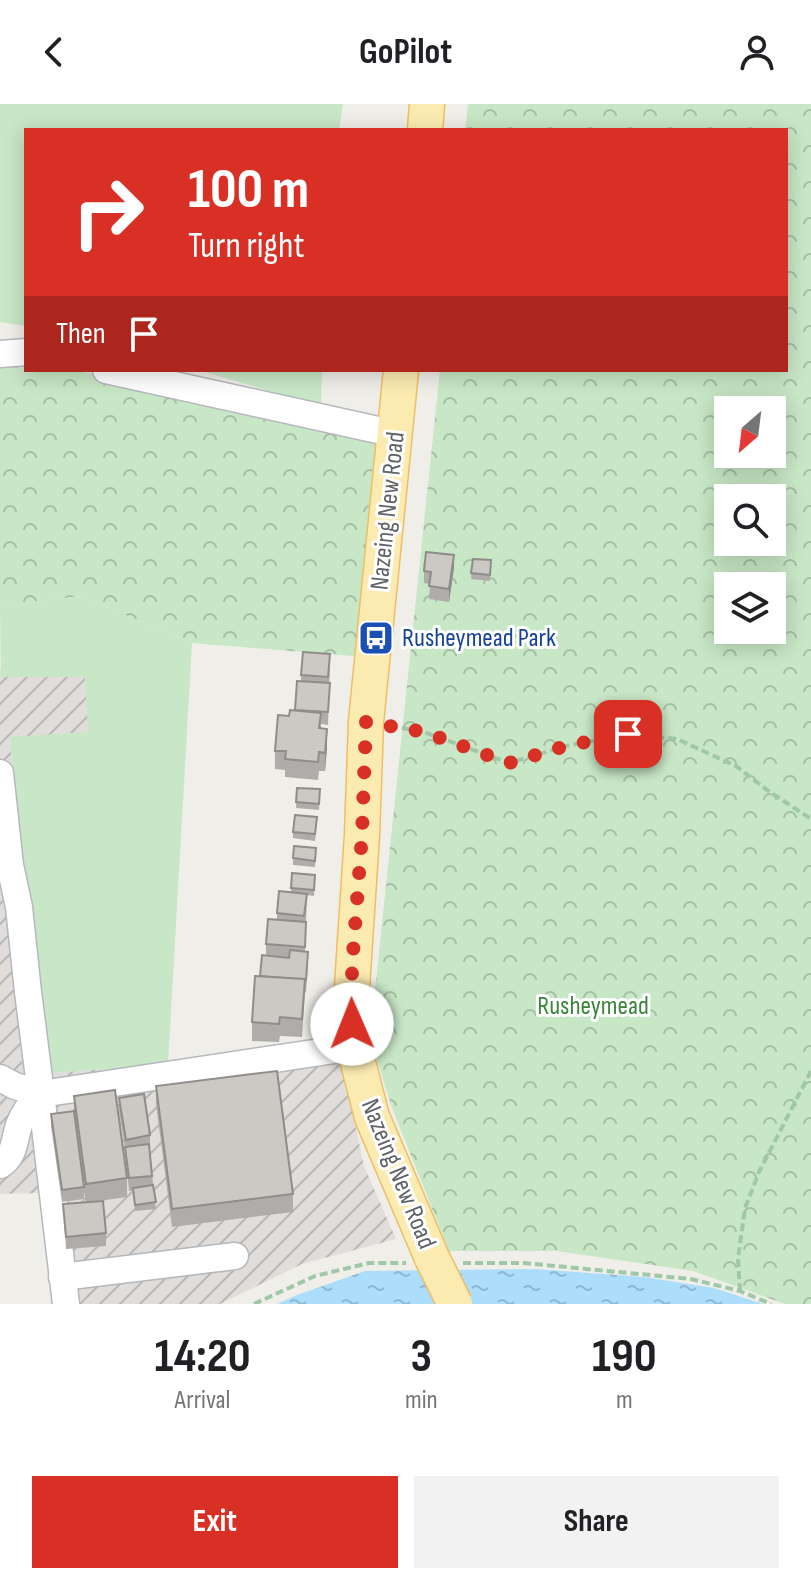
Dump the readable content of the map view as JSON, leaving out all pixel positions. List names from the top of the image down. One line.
{"streets":{"main road":["Nazeing New Road"]},"parks":["Rusheymead"],"places":{"bus stop":["Rusheymead Park"]},"north":"bottom left","page":{"header":"GoPilot","turn":["100 m","Turn right"],"then":"Then","eta":["14:20","Arrival","3","min","190","m"],"buttons":["Exit","Share"]}}
